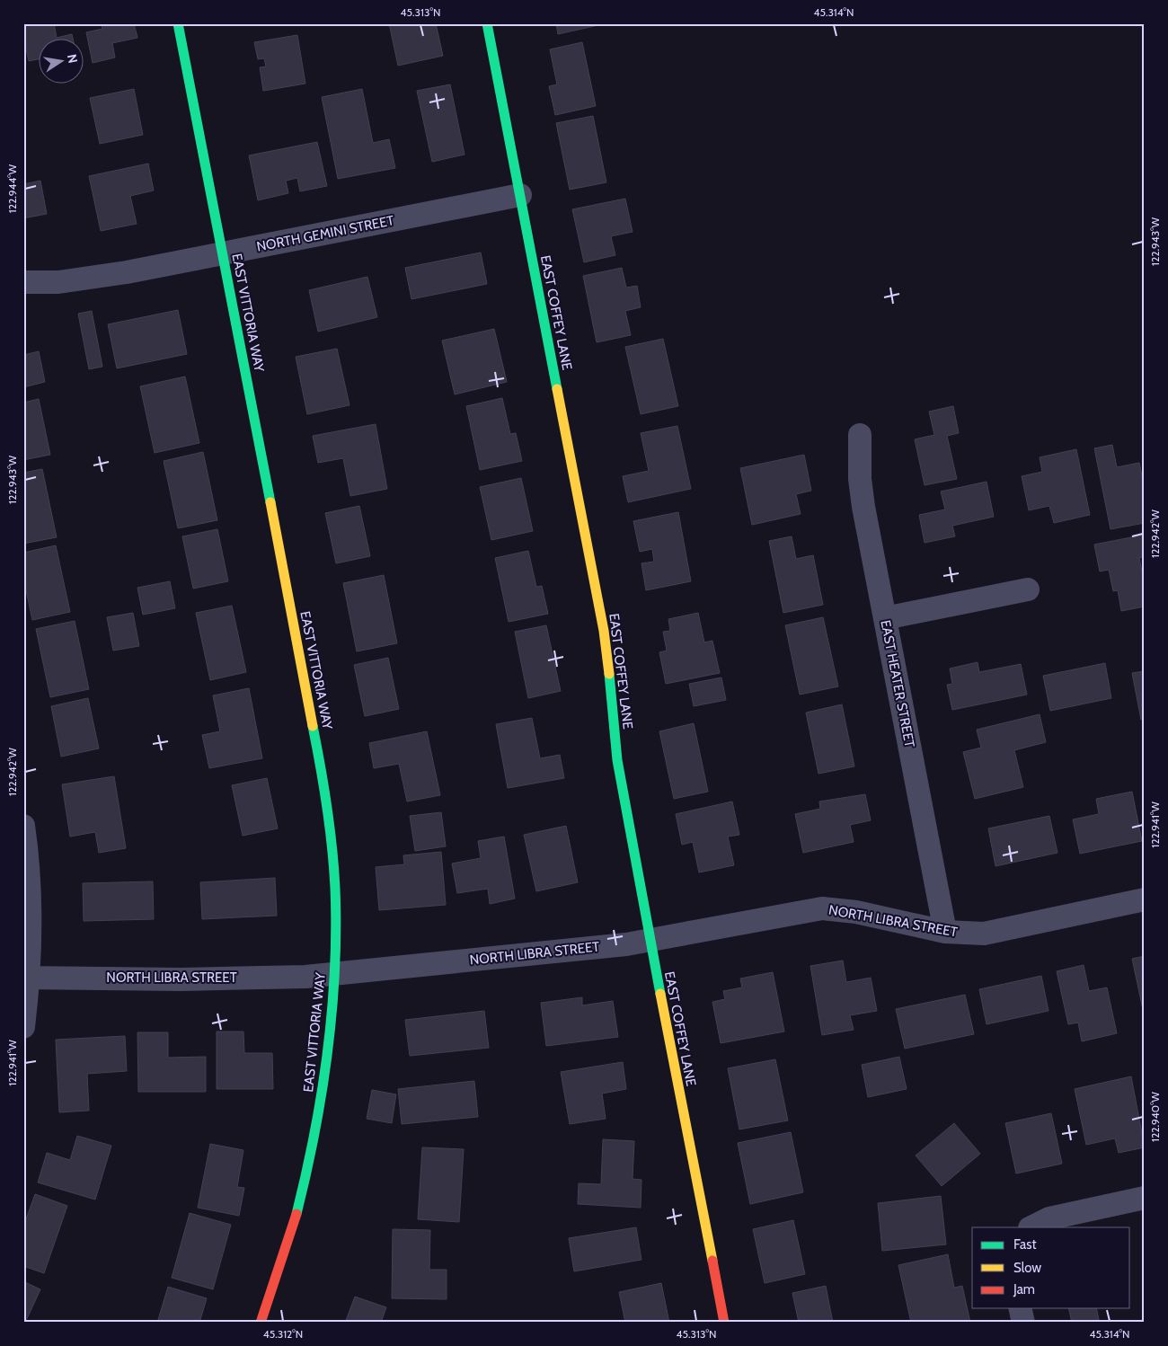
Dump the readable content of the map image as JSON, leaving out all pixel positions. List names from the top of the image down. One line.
{"streets":{"street":["NORTH GEMINI STREET","EAST VITTORIA WAY","EAST COFFEY LANE","EAST HEATER STREET","NORTH LIBRA STREET"]},"crossings":[["NORTH GEMINI STREET","EAST VITTORIA WAY"],["NORTH GEMINI STREET","EAST COFFEY LANE"],["EAST VITTORIA WAY","NORTH LIBRA STREET"],["EAST COFFEY LANE","NORTH LIBRA STREET"],["EAST HEATER STREET","NORTH LIBRA STREET"]],"legend":["Fast","Slow","Jam"],"north":"right","coordinates":["45.313°N","45.314°N","122.944°W","122.943°W","122.942°W","122.941°W","122.940°W","45.312°N"]}
